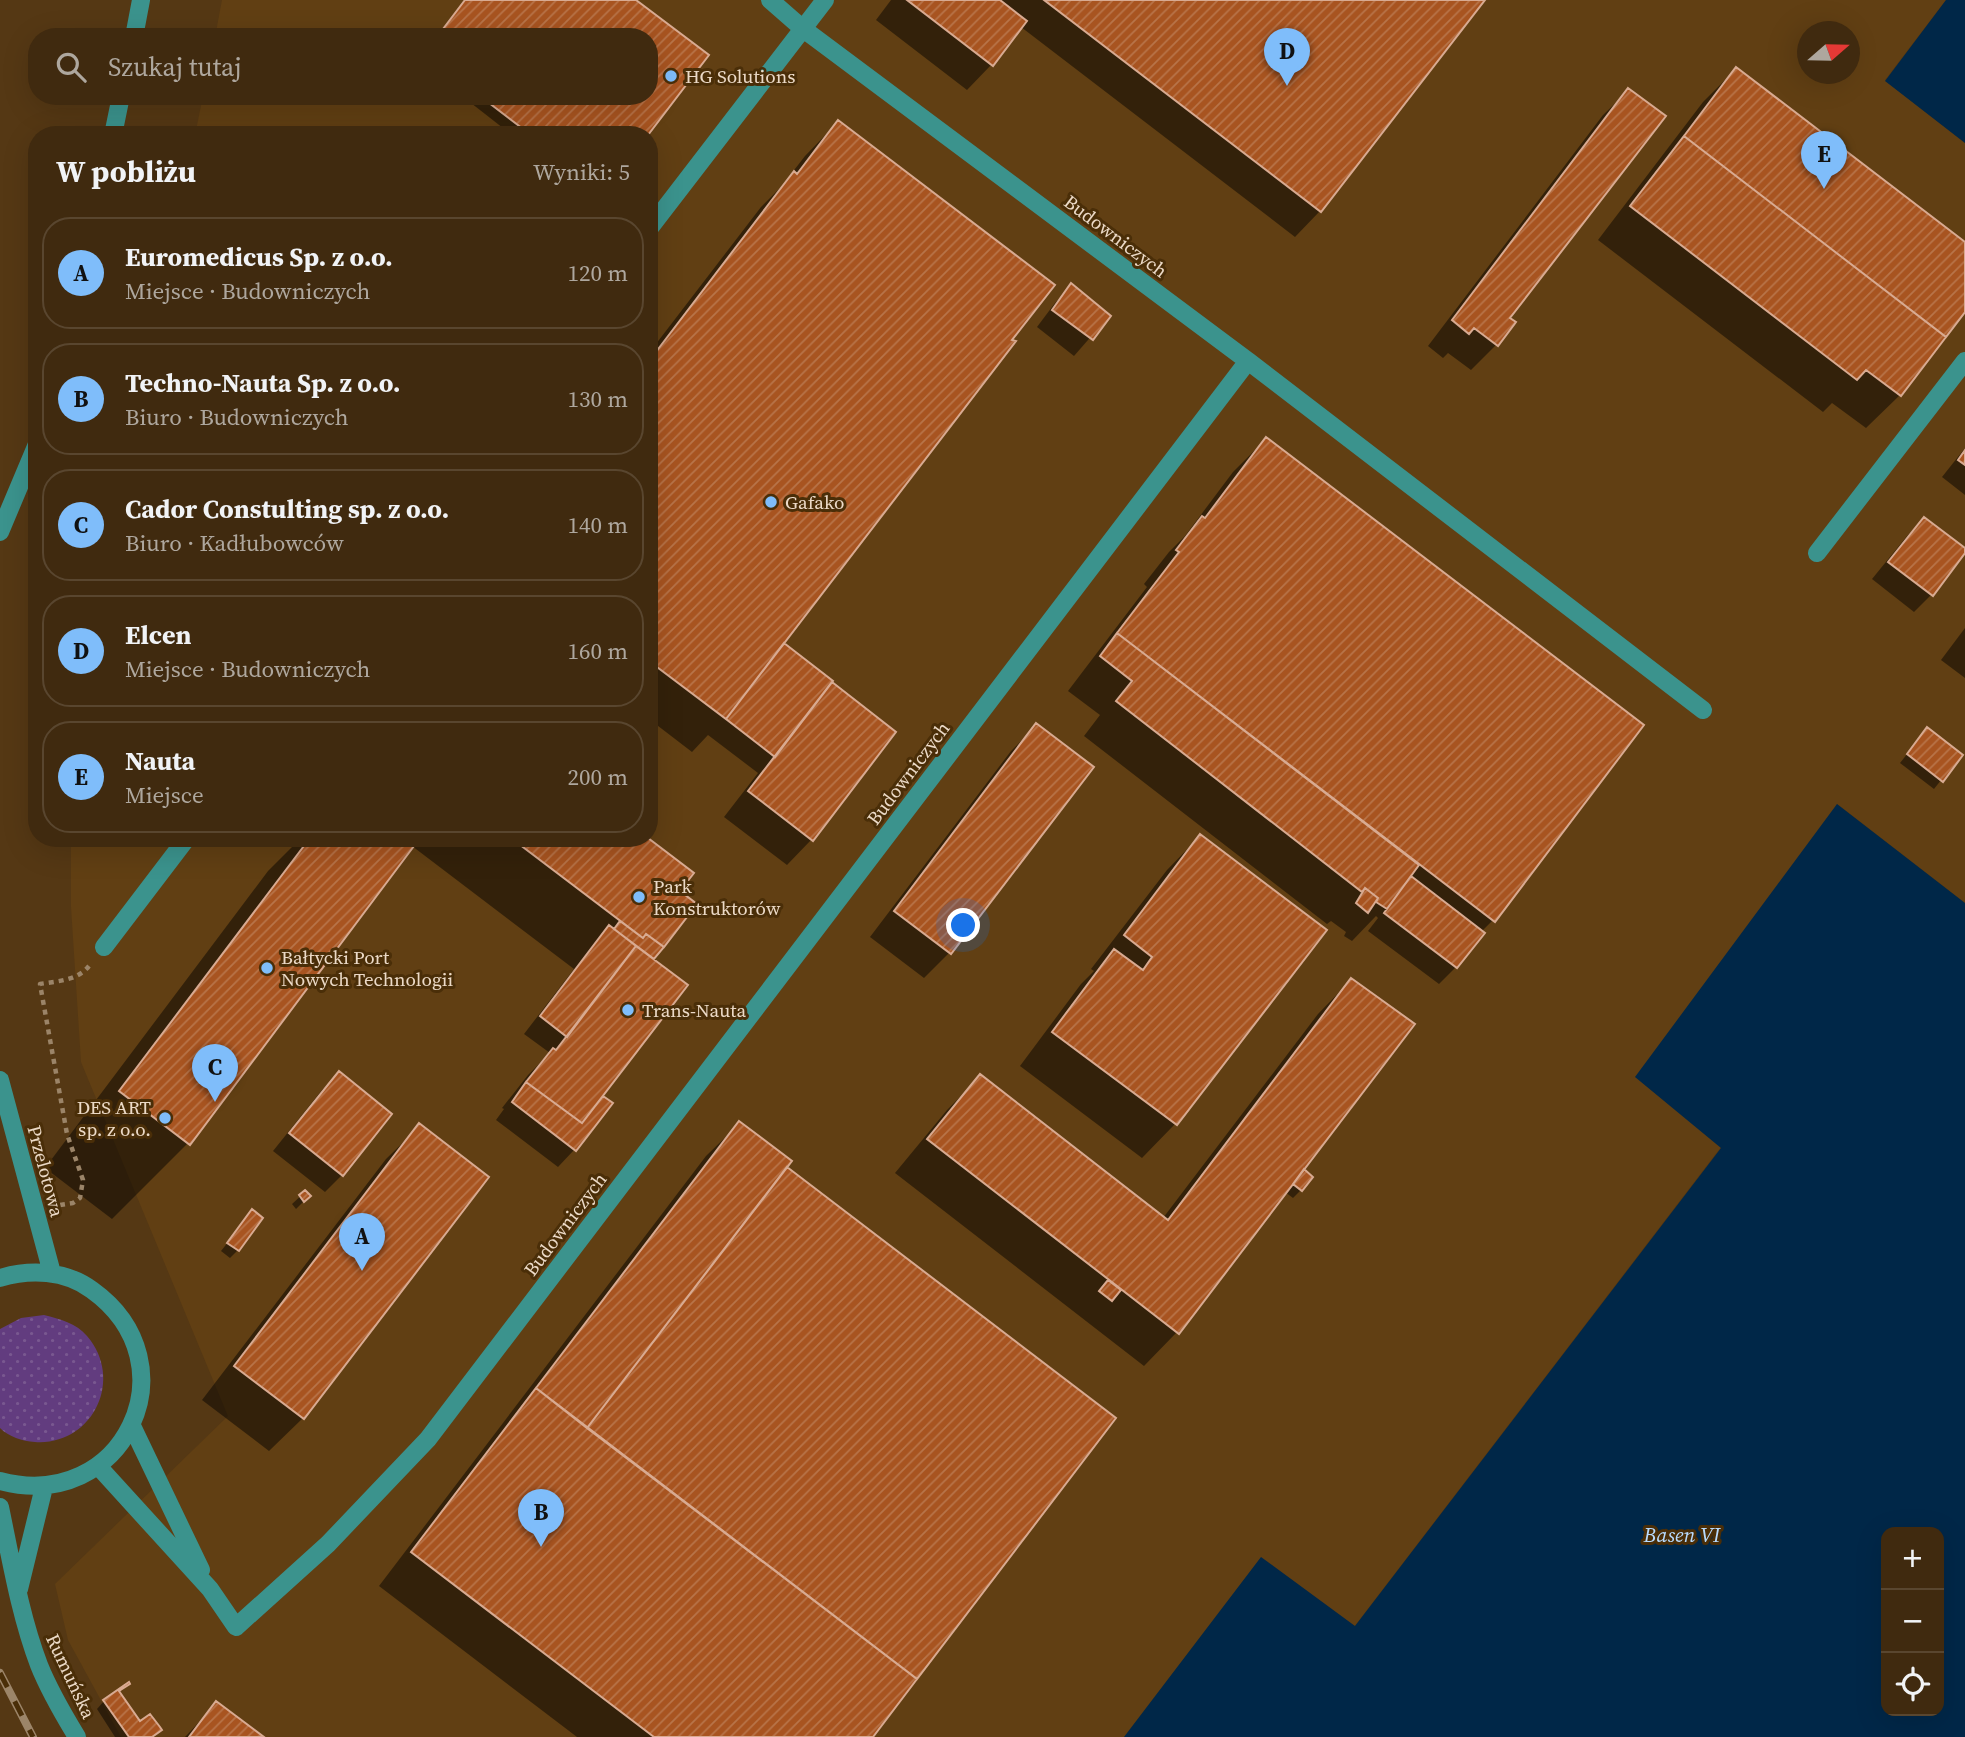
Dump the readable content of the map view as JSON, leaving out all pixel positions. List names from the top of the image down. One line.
{"streets":{"street":["Budowniczych","Przelotowa","Rumuńska"]},"water":["Basen VI"],"places":["HG Solutions","Gafako","Park Konstruktorów","Bałtycki Port Nowych Technologii","Trans-Nauta","DES ART sp. z o.o."],"north":"right","page":{"pins":["D","E","C","A","B"],"search":"Szukaj tutaj","heading":["W pobliżu","Wyniki: 5"],"list":[{"mark":"A","name":"Euromedicus Sp. z o.o.","note":"Miejsce · Budowniczych","value":"120 m"},{"mark":"B","name":"Techno-Nauta Sp. z o.o.","note":"Biuro · Budowniczych","value":"130 m"},{"mark":"C","name":"Cador Constulting sp. z o.o.","note":"Biuro · Kadłubowców","value":"140 m"},{"mark":"D","name":"Elcen","note":"Miejsce · Budowniczych","value":"160 m"},{"mark":"E","name":"Nauta","note":"Miejsce","value":"200 m"}],"map_buttons":["+","−"]}}
